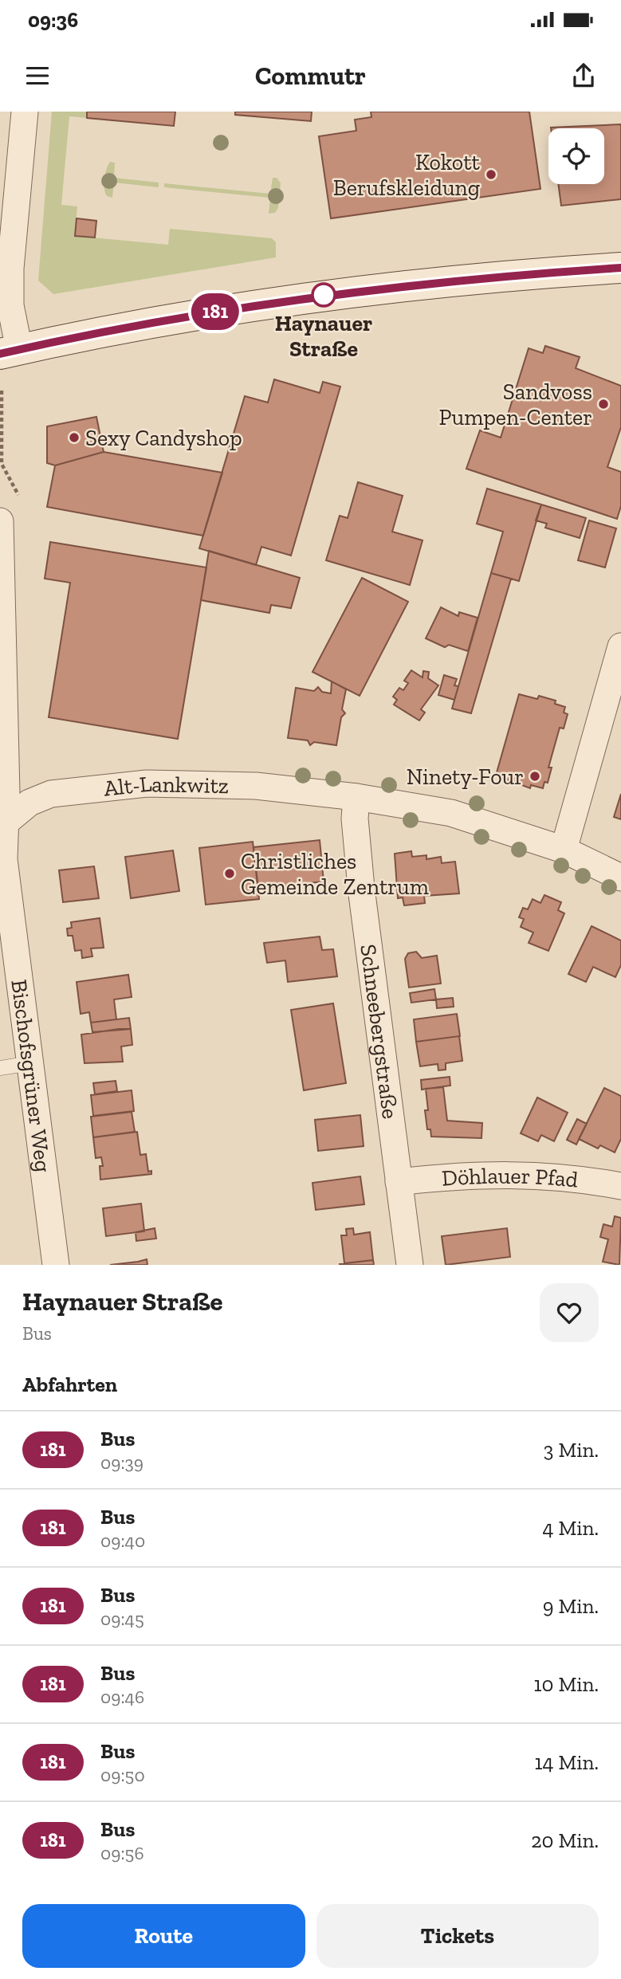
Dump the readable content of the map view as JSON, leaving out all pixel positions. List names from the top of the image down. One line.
{"streets":{"street":["Alt-Lankwitz","Schneebergstraße","Bischofsgrüner Weg","Döhlauer Pfad"]},"crossings":[["Alt-Lankwitz","Schneebergstraße"],["Alt-Lankwitz","Bischofsgrüner Weg"],["Schneebergstraße","Döhlauer Pfad"]],"places":["Kokott Berufskleidung","Haynauer Straße","Sandvoss Pumpen-Center","Sexy Candyshop","Ninety-Four","Christliches Gemeinde Zentrum"],"lines":["bus line 181"],"page":{"status":"09:36","header":"Commutr","on_map":"181","heading":[["Haynauer Straße","Bus"],"Abfahrten"],"list":[{"mark":"181","name":"Bus","note":"09:39","value":"3 Min."},{"mark":"181","name":"Bus","note":"09:40","value":"4 Min."},{"mark":"181","name":"Bus","note":"09:45","value":"9 Min."},{"mark":"181","name":"Bus","note":"09:46","value":"10 Min."},{"mark":"181","name":"Bus","note":"09:50","value":"14 Min."},{"mark":"181","name":"Bus","note":"09:56","value":"20 Min."}],"buttons":["Route","Tickets"]}}
